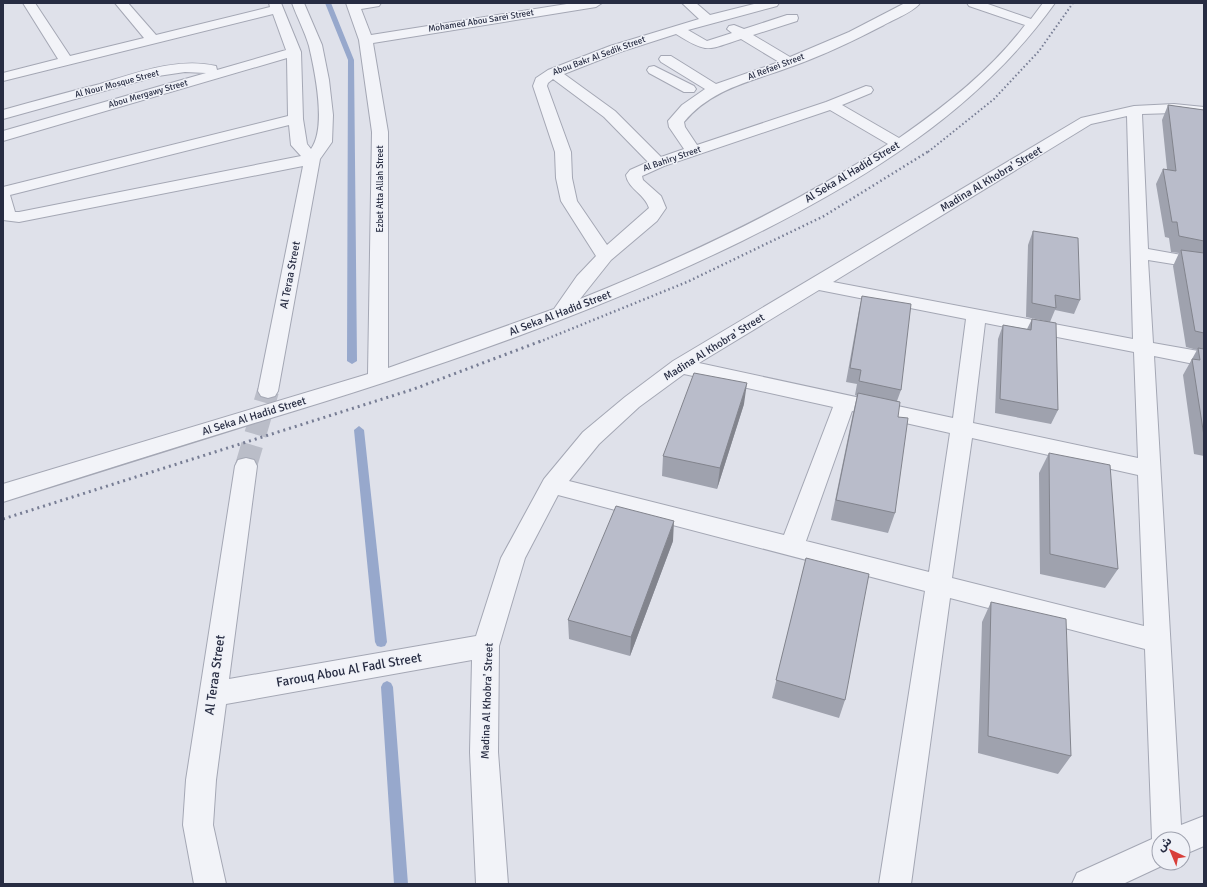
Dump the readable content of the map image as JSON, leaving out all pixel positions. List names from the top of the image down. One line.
{"streets":{"street":["Mohamed Abou Sarei Street","Abou Bakr Al Sedik Street","Al Refaei Street","Al Nour Mosque Street","Abou Mergawy Street","Al Bahiry Street","Al Seka Al Hadid Street","Madina Al Khobra' Street","Ezbet Atta Allah Street","Al Teraa Street","Farouq Abou Al Fadl Street"]},"crossings":[["Mohamed Abou Sarei Street","Ezbet Atta Allah Street"],["Abou Bakr Al Sedik Street","Al Bahiry Street"],["Al Refaei Street","Al Bahiry Street"],["Al Nour Mosque Street","Abou Mergawy Street"],["Al Bahiry Street","Al Seka Al Hadid Street"],["Al Seka Al Hadid Street","Ezbet Atta Allah Street"],["Madina Al Khobra' Street","Farouq Abou Al Fadl Street"],["Al Teraa Street","Farouq Abou Al Fadl Street"]],"north":"top left"}
